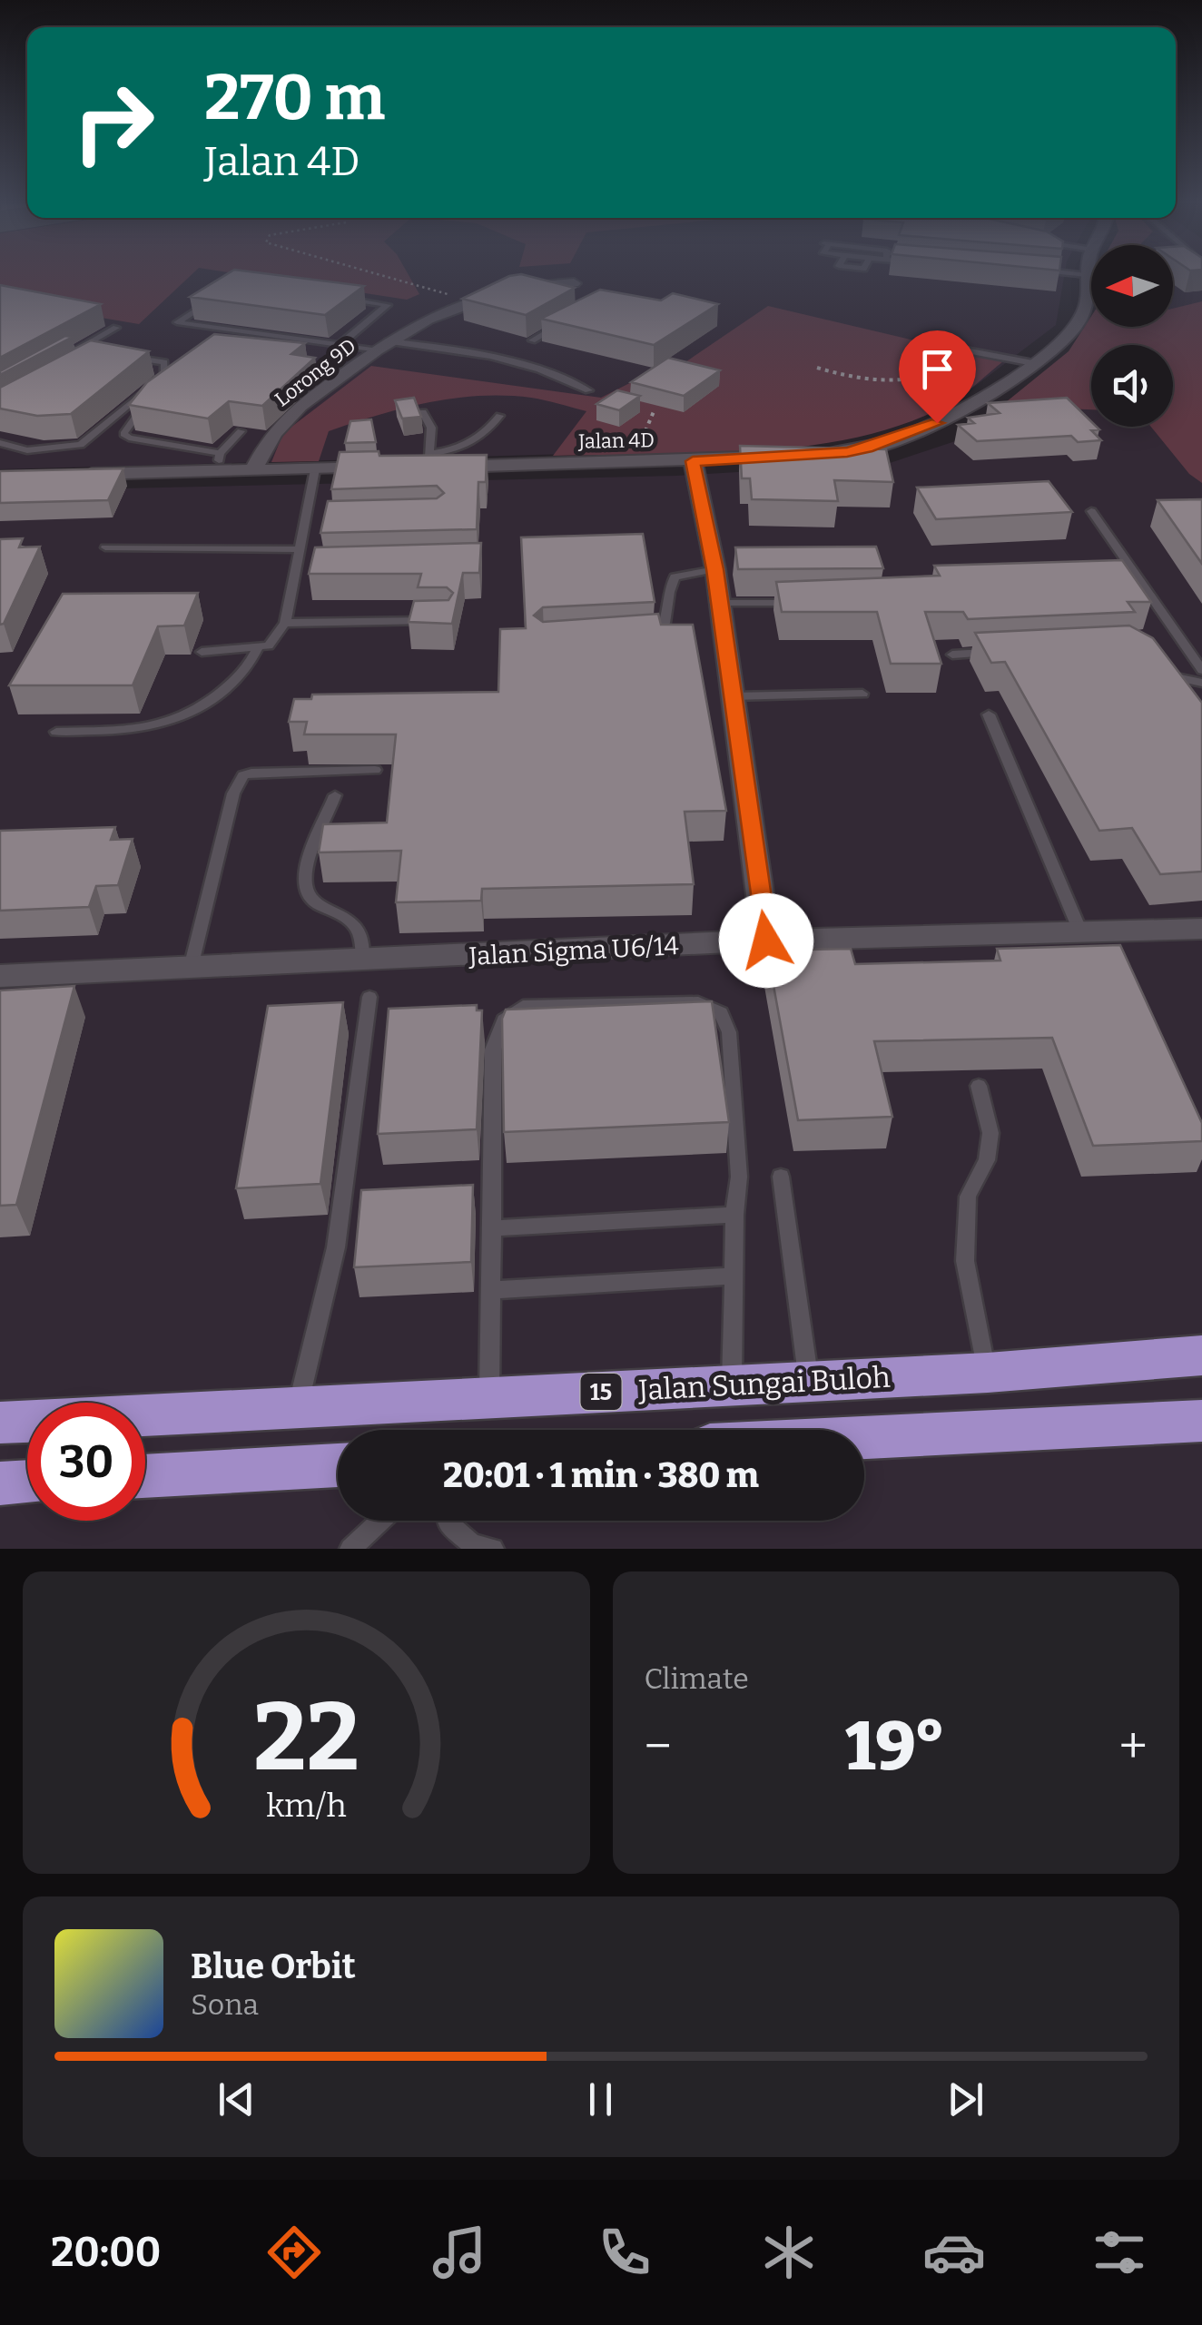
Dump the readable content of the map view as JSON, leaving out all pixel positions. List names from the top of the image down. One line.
{"streets":{"highway":["Jalan Sungai Buloh","15"],"street":["Lorong 9D","Jalan 4D","Jalan Sigma U6/14"]},"crossings":[["Lorong 9D","Jalan 4D"]],"north":"left","page":{"turn":["270 m","Jalan 4D"],"limit":"30","trip":"20:01 · 1 min · 380 m","tile":"Climate","heat":["−","19°","+"],"song":["Blue Orbit","Sona"],"tabs":"20:00","gauge":["22","km/h"]}}
